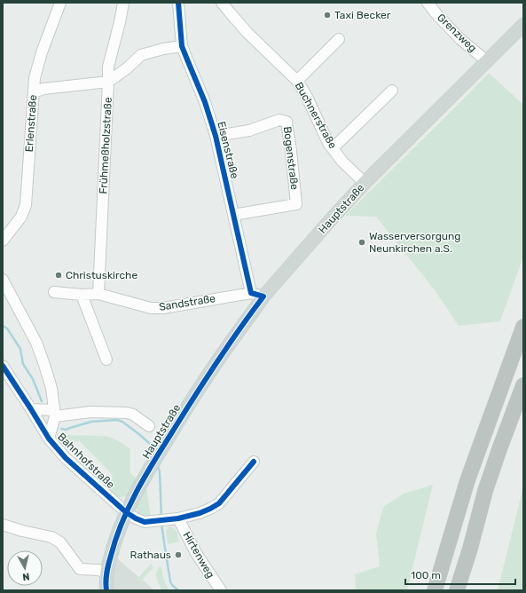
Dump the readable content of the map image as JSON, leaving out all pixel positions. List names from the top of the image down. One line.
{"streets":{"main road":["Hauptstraße"],"street":["Grenzweg","Buchnerstraße","Erlenstraße","Frühmeßholzstraße","Eisenstraße","Bogenstraße","Sandstraße","Bahnhofstraße","Hirtenweg"]},"crossings":[["Grenzweg","Hauptstraße"],["Buchnerstraße","Hauptstraße"],["Frühmeßholzstraße","Eisenstraße"],["Frühmeßholzstraße","Sandstraße"],["Eisenstraße","Bogenstraße"],["Eisenstraße","Hauptstraße"],["Eisenstraße","Sandstraße"],["Hauptstraße","Sandstraße"],["Hauptstraße","Bahnhofstraße"],["Bahnhofstraße","Hirtenweg"]],"places":["Taxi Becker","Wasserversorgung Neunkirchen a.S.","Christuskirche","Rathaus"],"scale_bar":"100 m","north":"bottom"}
